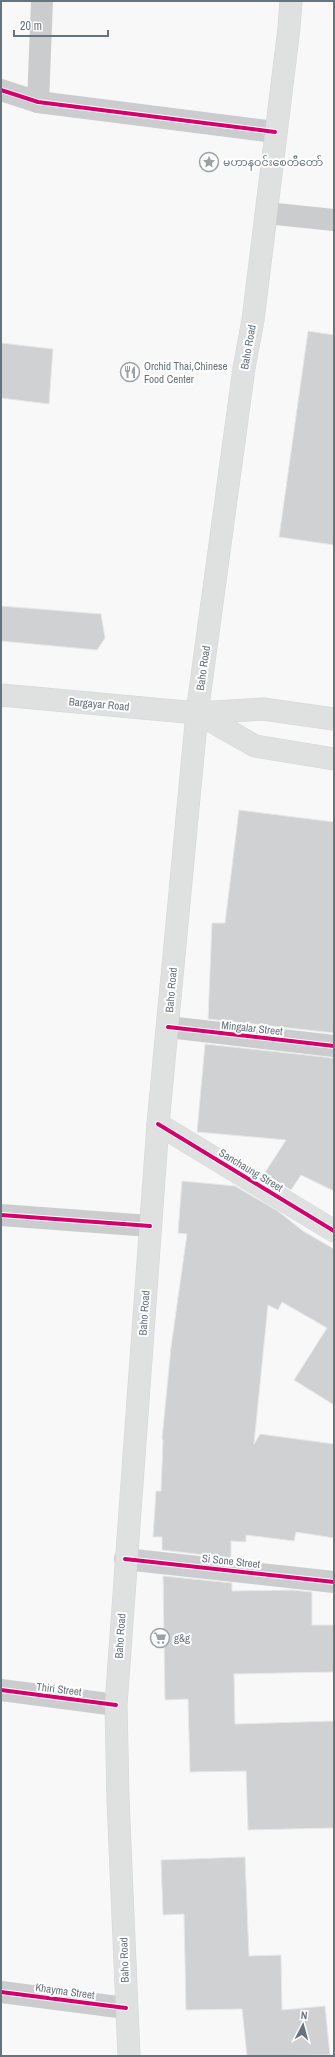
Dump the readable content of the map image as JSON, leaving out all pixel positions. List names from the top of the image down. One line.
{"streets":{"main road":["Baho Road","Bargayar Road","Sanchaung Street"],"street":["Mingalar Street","Si Sone Street","Thiri Street","Khayma Street"]},"crossings":[["Baho Road","Bargayar Road"],["Baho Road","Mingalar Street"],["Baho Road","Sanchaung Street"],["Baho Road","Si Sone Street"],["Baho Road","Thiri Street"],["Baho Road","Khayma Street"]],"places":{"place":["မဟာနဝင်းစေတီတော်"],"restaurant":["Orchid Thai,Chinese Food Center"],"supermarket":["g&g"]},"scale_bar":"20 m","north":"top"}
